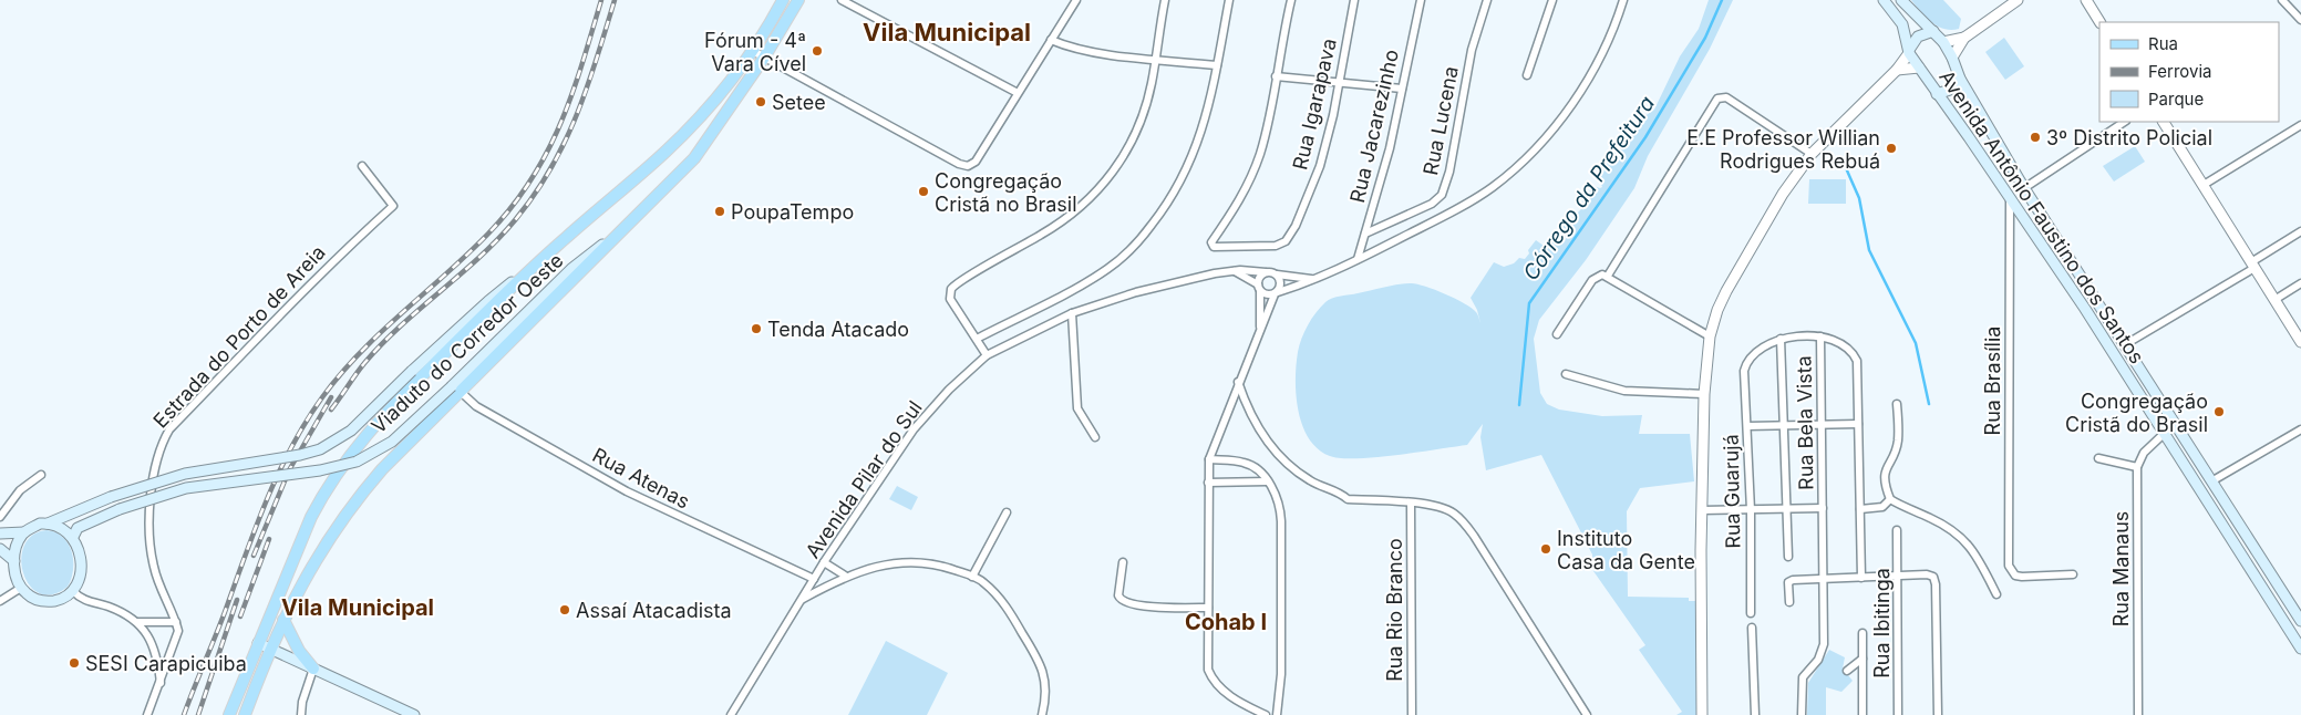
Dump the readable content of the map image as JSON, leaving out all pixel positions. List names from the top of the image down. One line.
{"streets":{"main road":["Avenida Antônio Faustino dos Santos","Viaduto do Corredor Oeste"],"street":["Rua Igarapava","Rua Lucena","Rua Jacarezinho","Estrada do Porto de Areia","Rua Brasília","Rua Bela Vista","Rua Atenas","Avenida Pilar do Sul","Rua Guarujá","Rua Manaus","Rua Rio Branco","Rua Ibitinga"]},"crossings":[["Rua Lucena","Rua Jacarezinho"],["Avenida Antônio Faustino dos Santos","Rua Brasília"],["Viaduto do Corredor Oeste","Rua Atenas"],["Rua Atenas","Avenida Pilar do Sul"]],"districts":["Vila Municipal","Vila Municipal","Cohab I"],"water":["Córrego da Prefeitura"],"places":["Fórum - 4ª Vara Cível","Setee","3º Distrito Policial","E.E Professor Willian Rodrigues Rebuá","Congregação Cristã no Brasil","PoupaTempo","Tenda Atacado","Congregação Cristã do Brasil","Instituto Casa da Gente","Assaí Atacadista","SESI Carapicuiba"],"legend":["Rua","Ferrovia","Parque"]}
